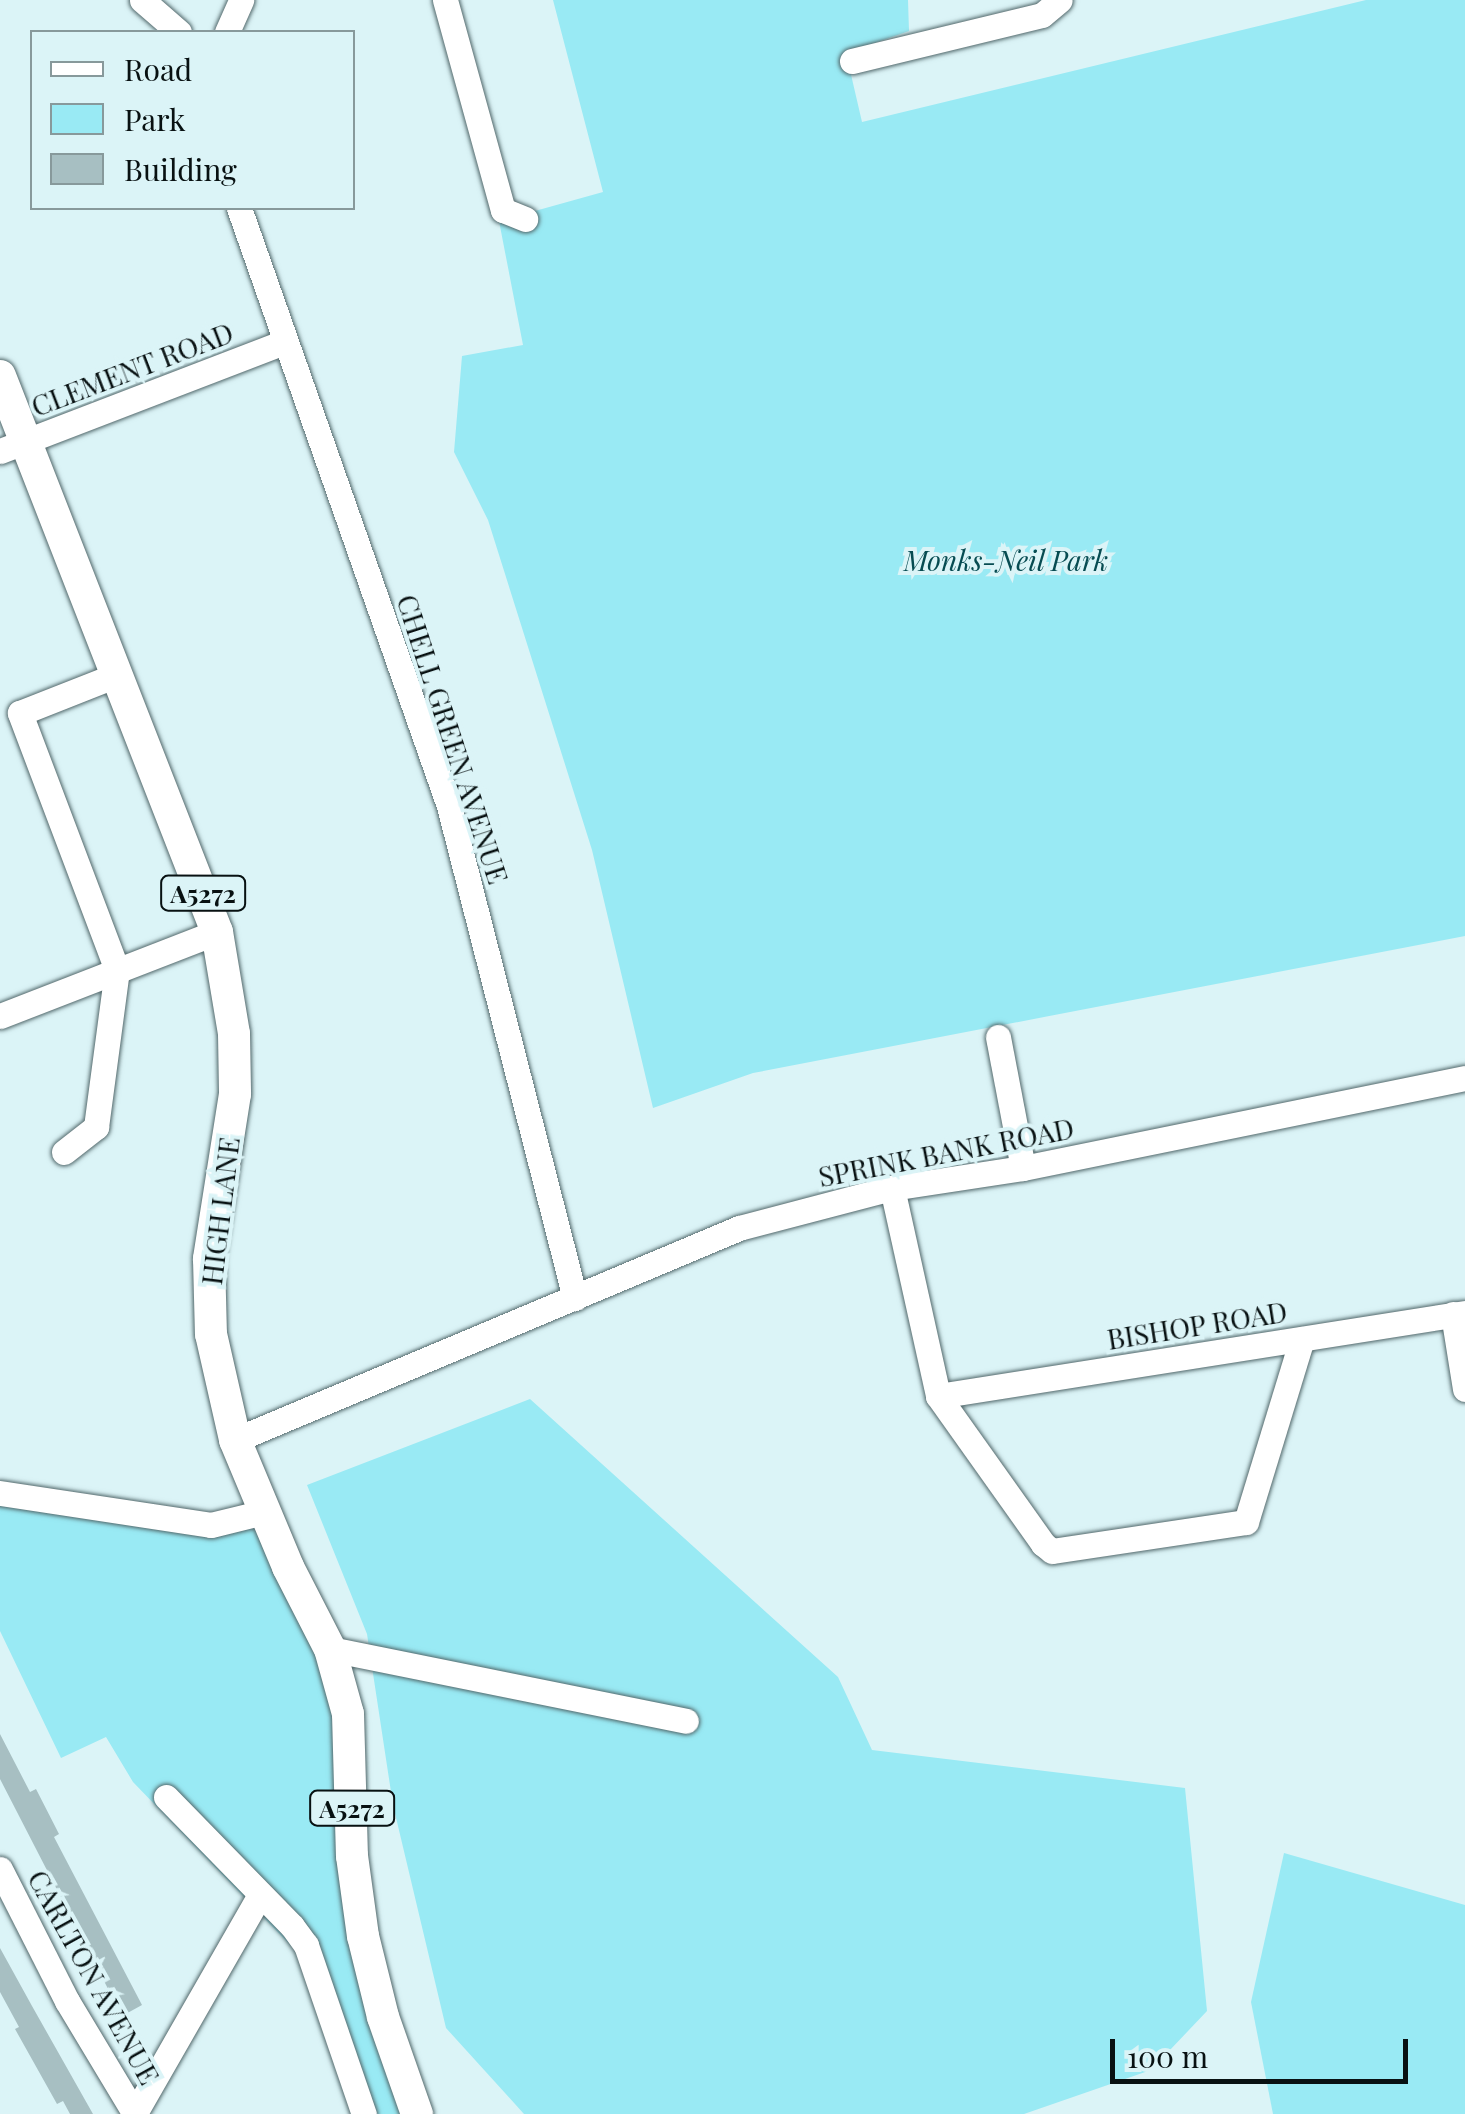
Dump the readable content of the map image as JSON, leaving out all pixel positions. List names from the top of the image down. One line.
{"streets":{"main road":["A5272","HIGH LANE"],"street":["CLEMENT ROAD","CHELL GREEN AVENUE","SPRINK BANK ROAD","BISHOP ROAD","CARLTON AVENUE"]},"crossings":[["CLEMENT ROAD","CHELL GREEN AVENUE"],["CLEMENT ROAD","HIGH LANE"],["CHELL GREEN AVENUE","SPRINK BANK ROAD"],["SPRINK BANK ROAD","HIGH LANE"]],"parks":["Monks-Neil Park"],"legend":["Road","Park","Building"],"scale_bar":"100 m"}
